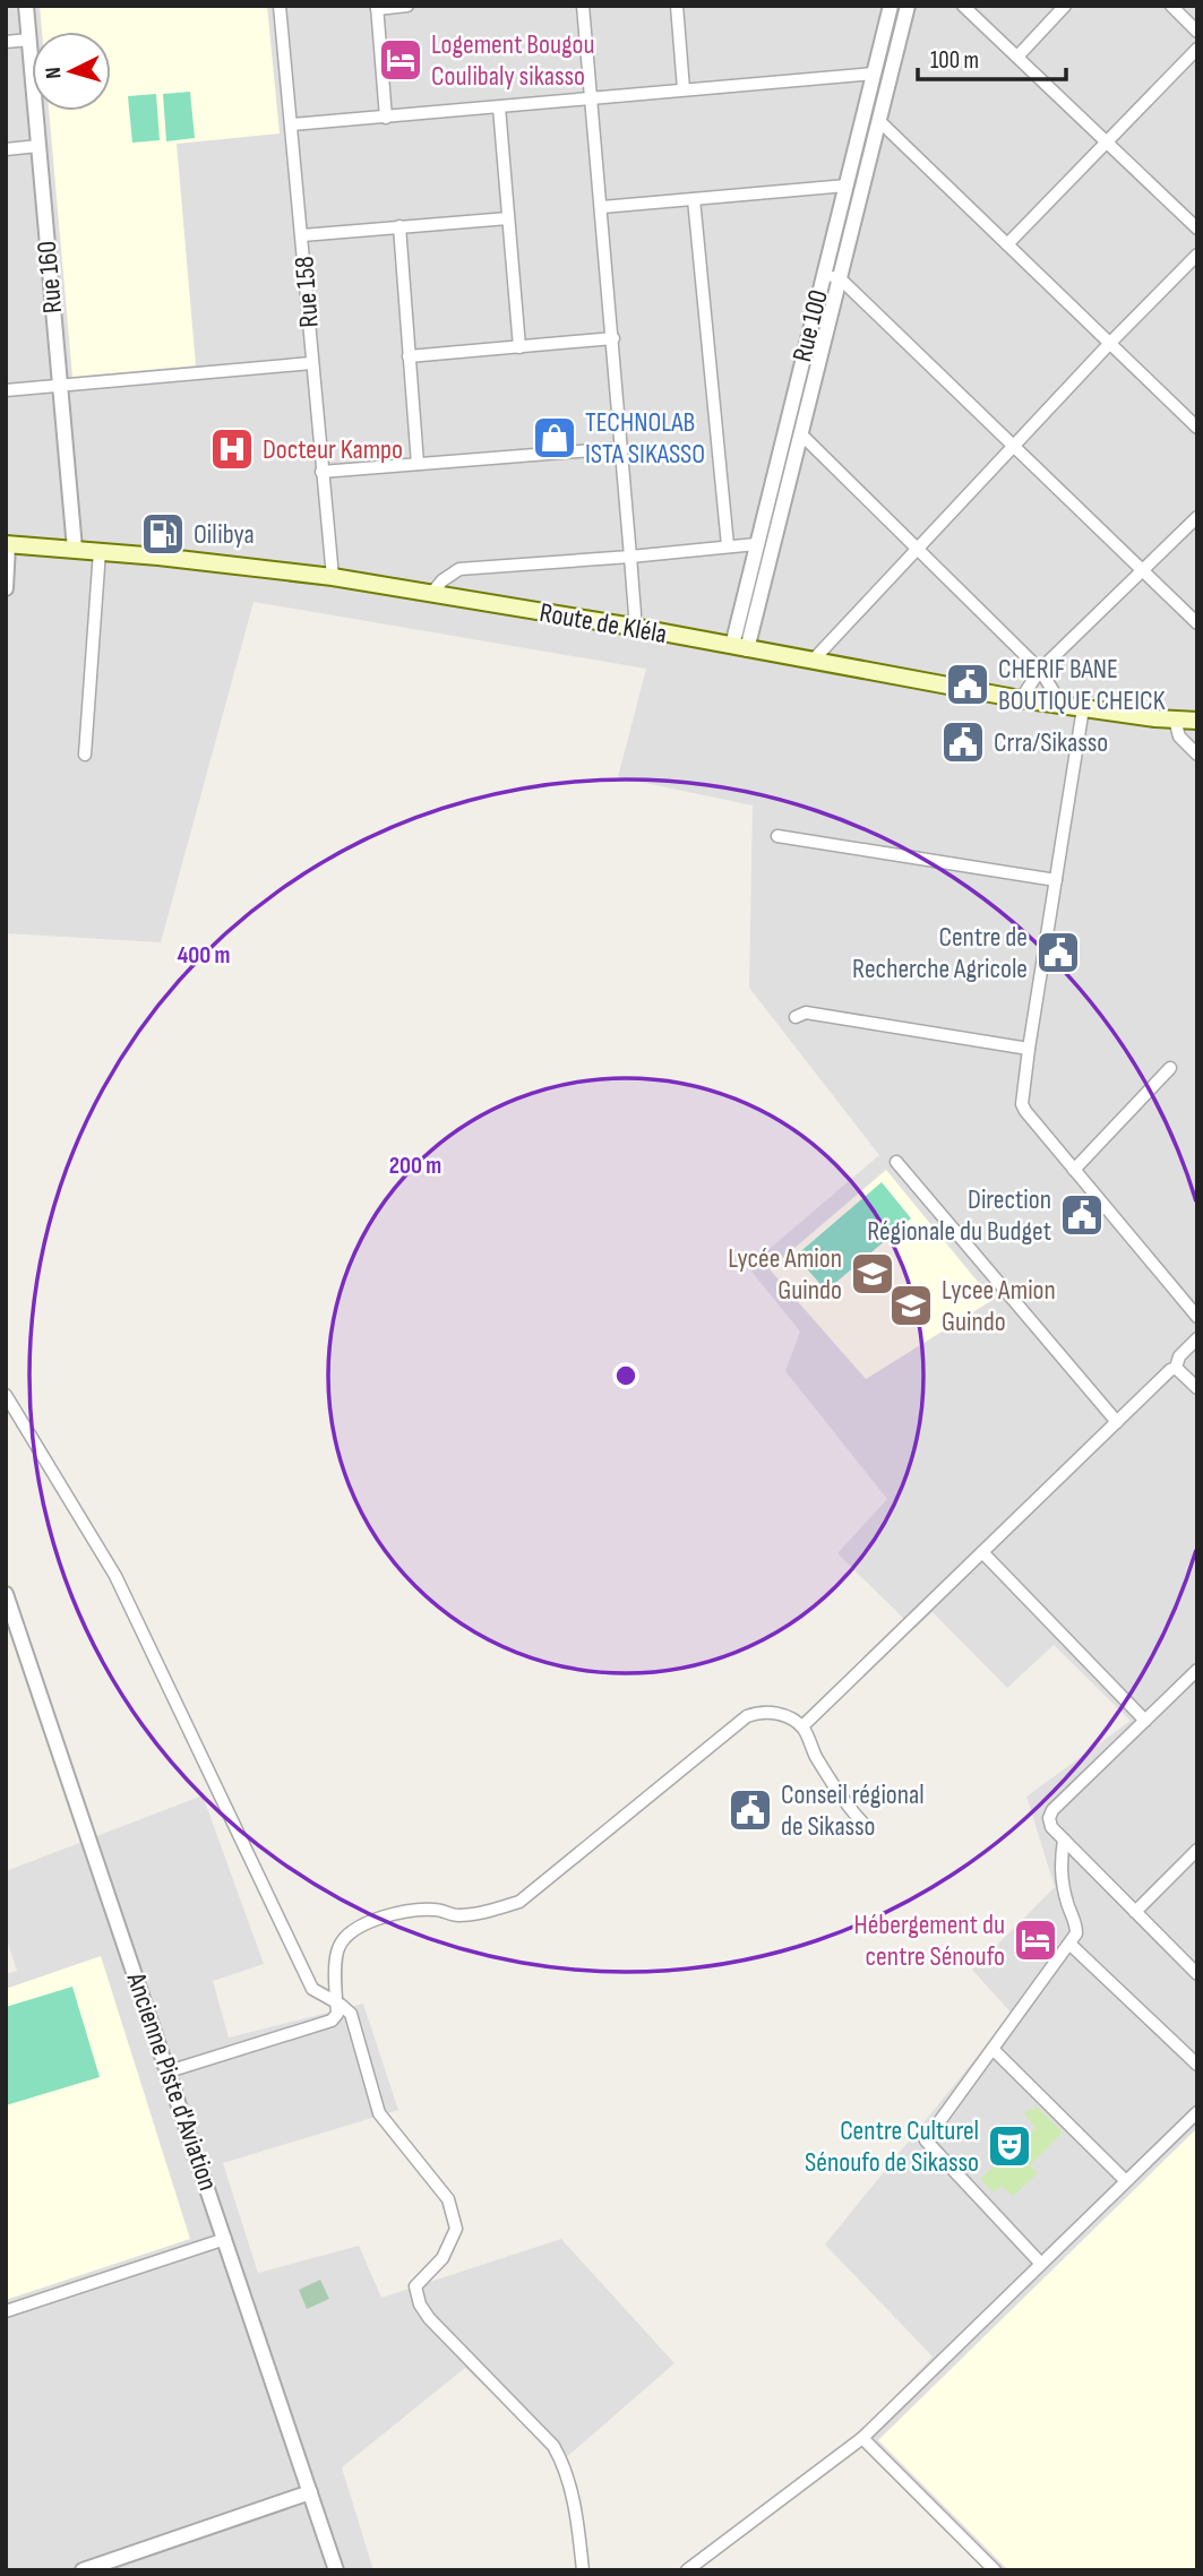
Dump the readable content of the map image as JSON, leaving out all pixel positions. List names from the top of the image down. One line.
{"streets":{"main road":["Route de Kléla"],"street":["Rue 160","Rue 158","Rue 100","Ancienne Piste d'Aviation"]},"crossings":[["Rue 160","Route de Kléla"],["Rue 158","Route de Kléla"],["Rue 100","Route de Kléla"]],"places":{"hotel":["Logement Bougou Coulibaly sikasso","Hébergement du centre Sénoufo"],"shop":["TECHNOLAB ISTA SIKASSO"],"hospital":["Docteur Kampo"],"fuel station":["Oilibya"],"public building":["CHERIF BANE BOUTIQUE CHEICK","Crra/Sikasso","Centre de Recherche Agricole","Direction Régionale du Budget","Conseil régional de Sikasso"],"school or university":["Lycée Amion Guindo","Lycee Amion Guindo"],"theatre":["Centre Culturel Sénoufo de Sikasso"]},"scale_bar":"100 m","north":"left","rings":["400 m","200 m"]}
